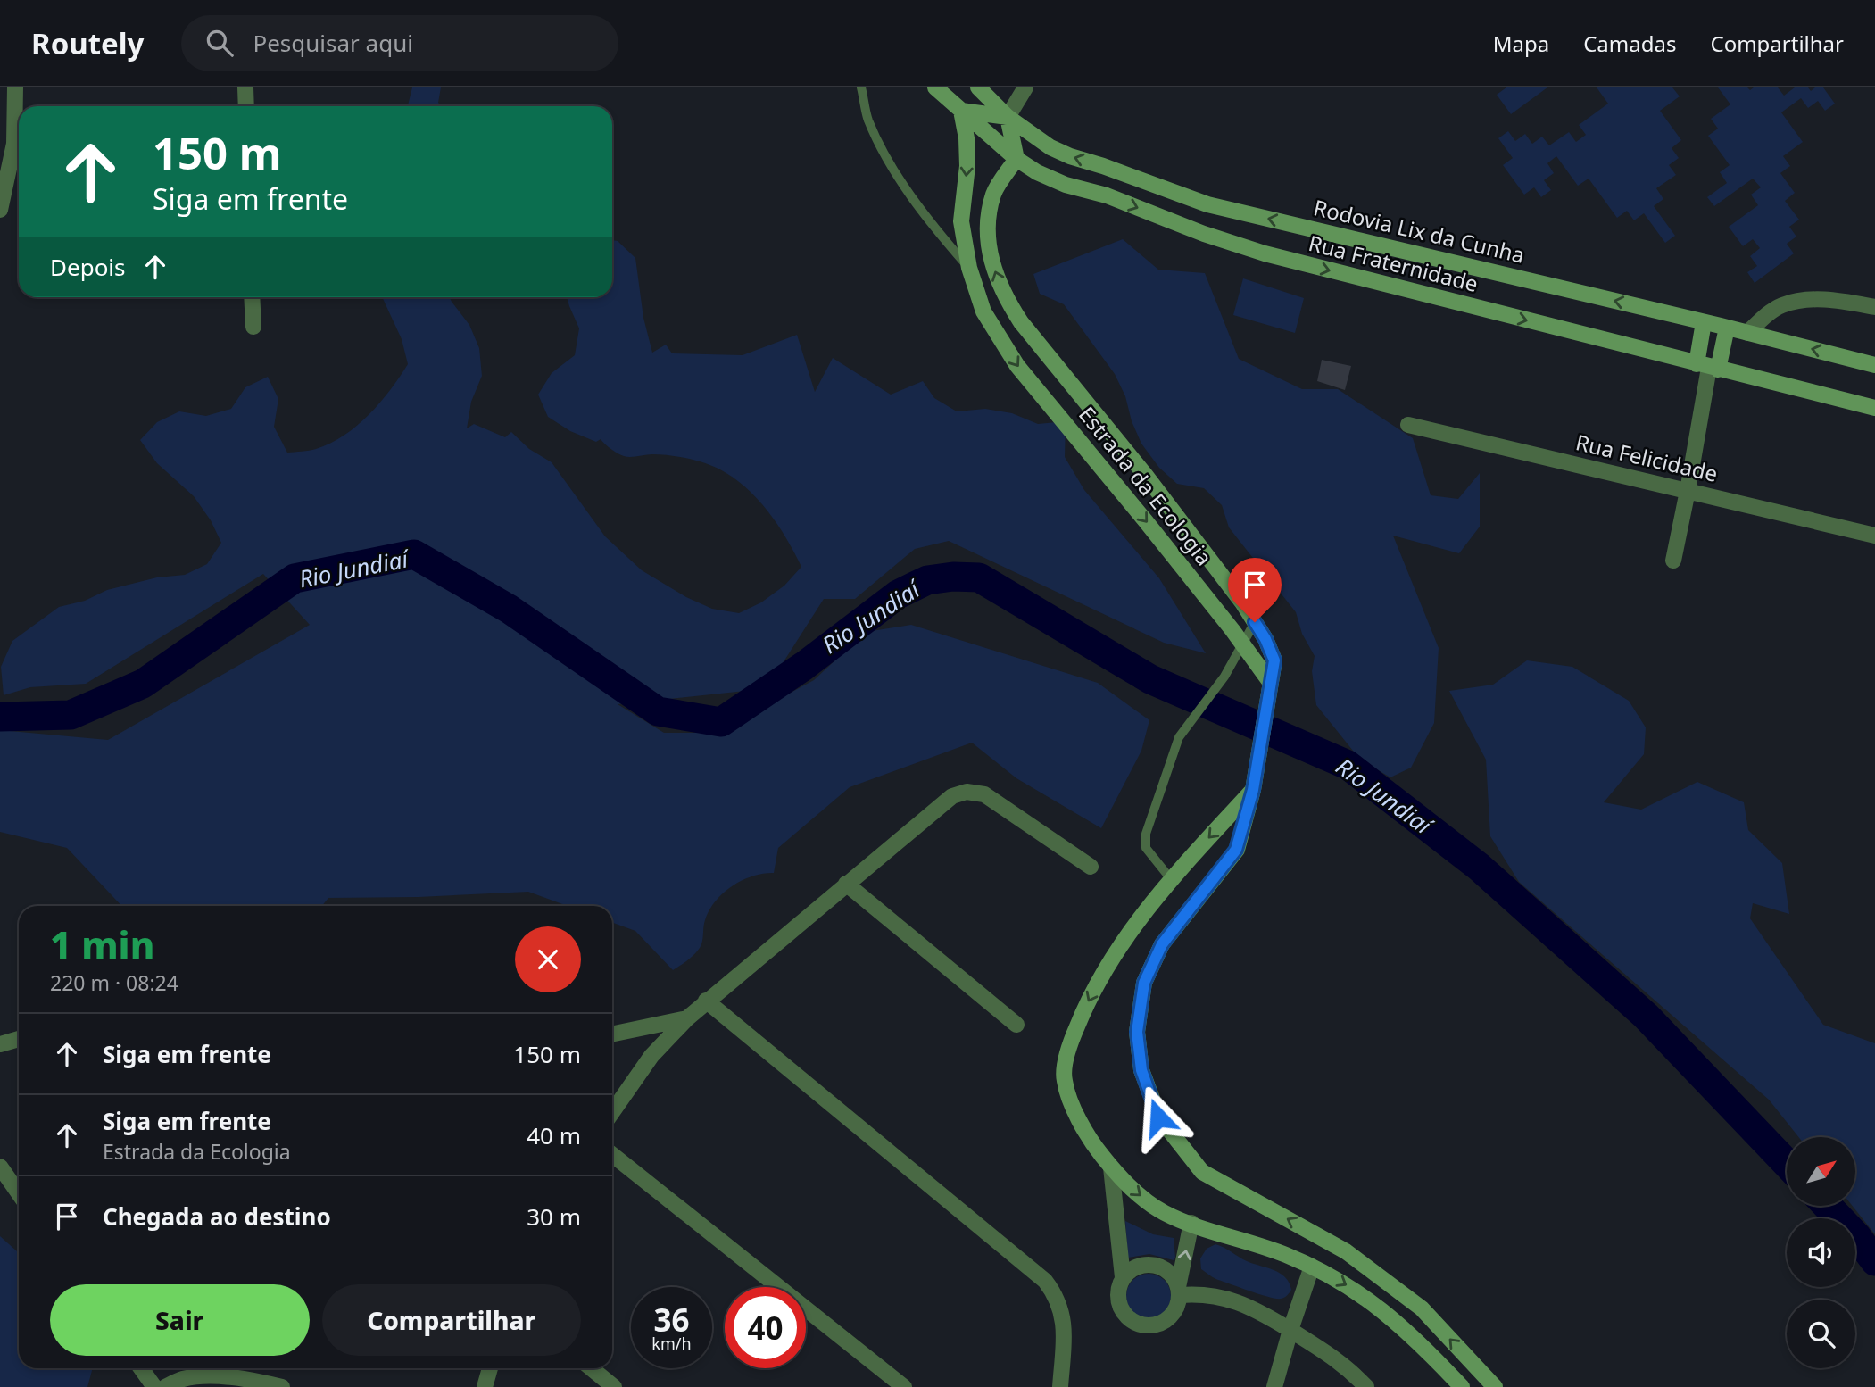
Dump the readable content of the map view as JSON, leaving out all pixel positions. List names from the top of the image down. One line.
{"streets":{"street":["Rodovia Lix da Cunha","Rua Fraternidade","Rua Felicidade","Estrada da Ecologia"]},"crossings":[["Rua Fraternidade","Estrada da Ecologia"]],"one_way":["Rodovia Lix da Cunha","Rua Fraternidade"],"water":["Rio Jundiaí"],"north":"top right","page":{"header":"Routely","search":"Pesquisar aqui","nav":["Mapa","Camadas","Compartilhar"],"turn":["150 m","Siga em frente"],"then":"Depois","heading":["1 min","220 m · 08:24"],"list":[{"name":"Siga em frente","value":"150 m"},{"name":"Siga em frente","note":"Estrada da Ecologia","value":"40 m"},{"name":"Chegada ao destino","value":"30 m"}],"buttons":["Sair","Compartilhar"],"speed":"36 km/h","limit":"40"}}
